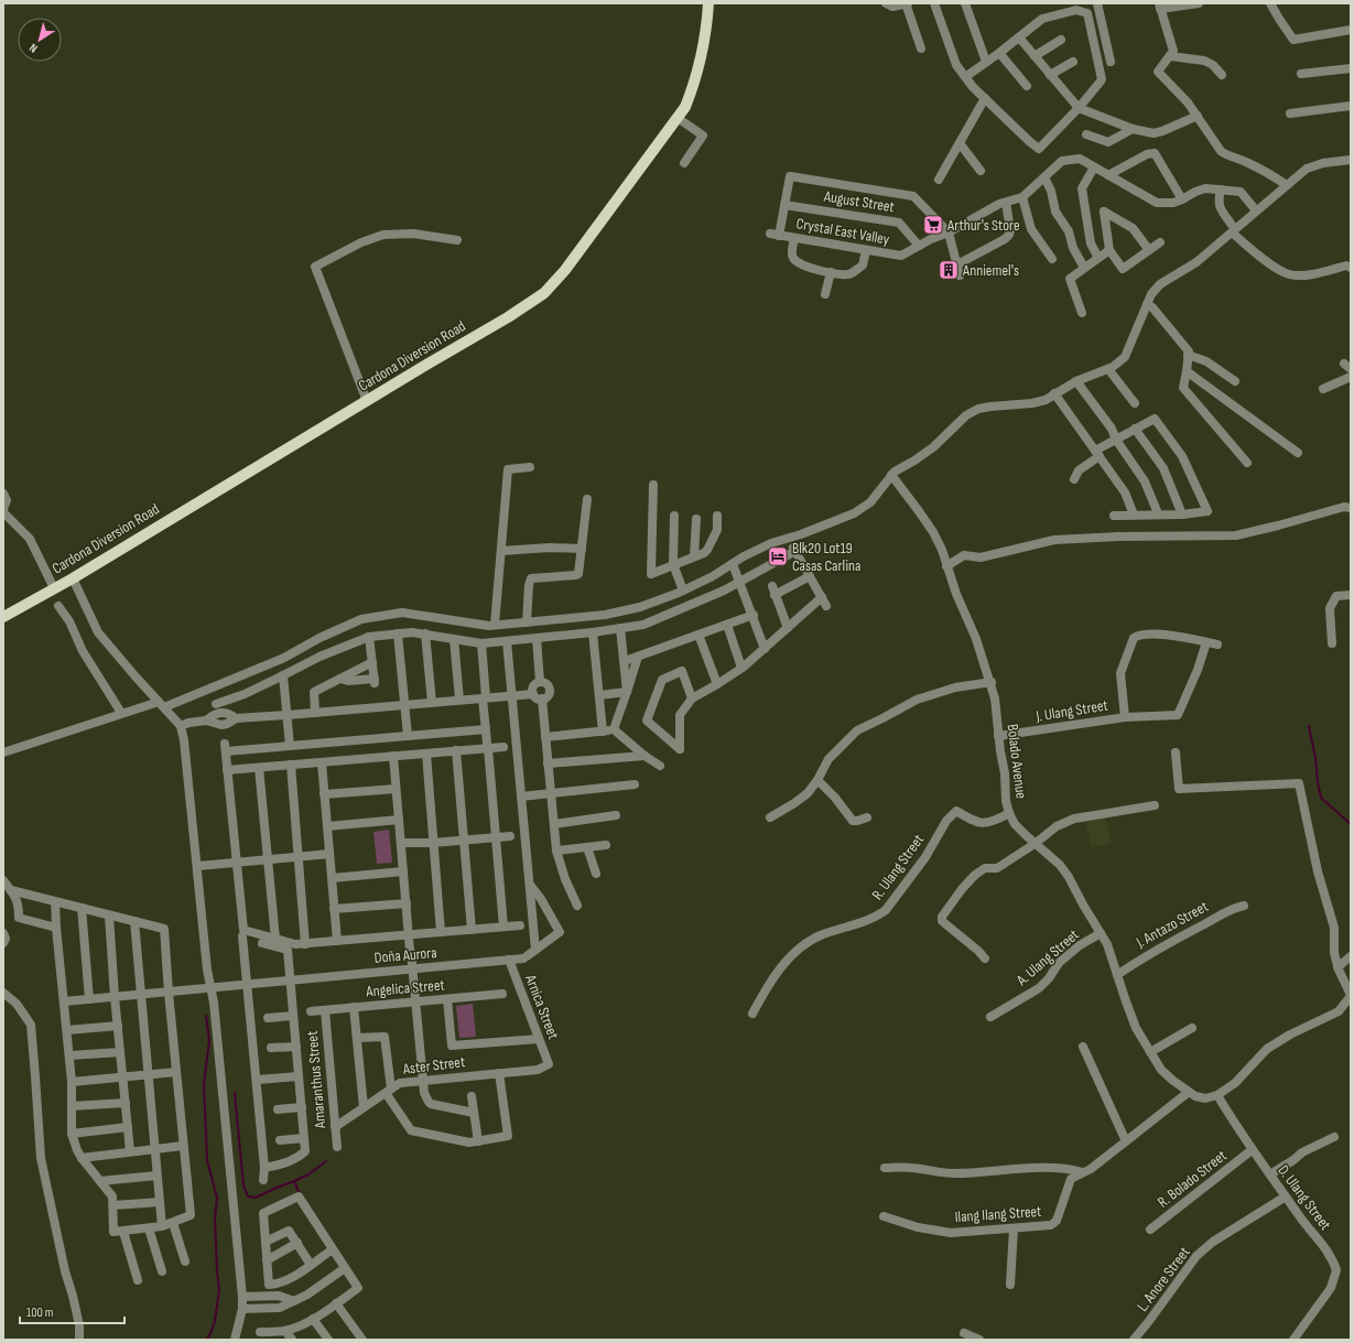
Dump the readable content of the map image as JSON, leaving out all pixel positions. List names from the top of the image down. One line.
{"streets":{"main road":["Cardona Diversion Road"],"street":["August Street","Crystal East Valley","J. Ulang Street","Bolado Avenue","R. Ulang Street","J. Antazo Street","Doña Aurora","A. Ulang Street","Angelica Street","Arnica Street","Aster Street","Amaranthus Street","R. Bolado Street","D. Ulang Street","Ilang Ilang Street","L. Anore Street"]},"crossings":[["August Street","Crystal East Valley"],["J. Ulang Street","Bolado Avenue"],["Bolado Avenue","R. Ulang Street"],["Bolado Avenue","J. Antazo Street"],["Bolado Avenue","A. Ulang Street"],["Bolado Avenue","D. Ulang Street"],["Bolado Avenue","Ilang Ilang Street"],["Doña Aurora","Arnica Street"],["Angelica Street","Amaranthus Street"],["Arnica Street","Aster Street"],["Aster Street","Amaranthus Street"],["R. Bolado Street","D. Ulang Street"],["D. Ulang Street","L. Anore Street"]],"places":{"supermarket":["Arthur's Store"],"building":["Anniemel's"],"hotel":["Blk20 Lot19 Casas Carlina"]},"scale_bar":"100 m","north":"bottom left"}
